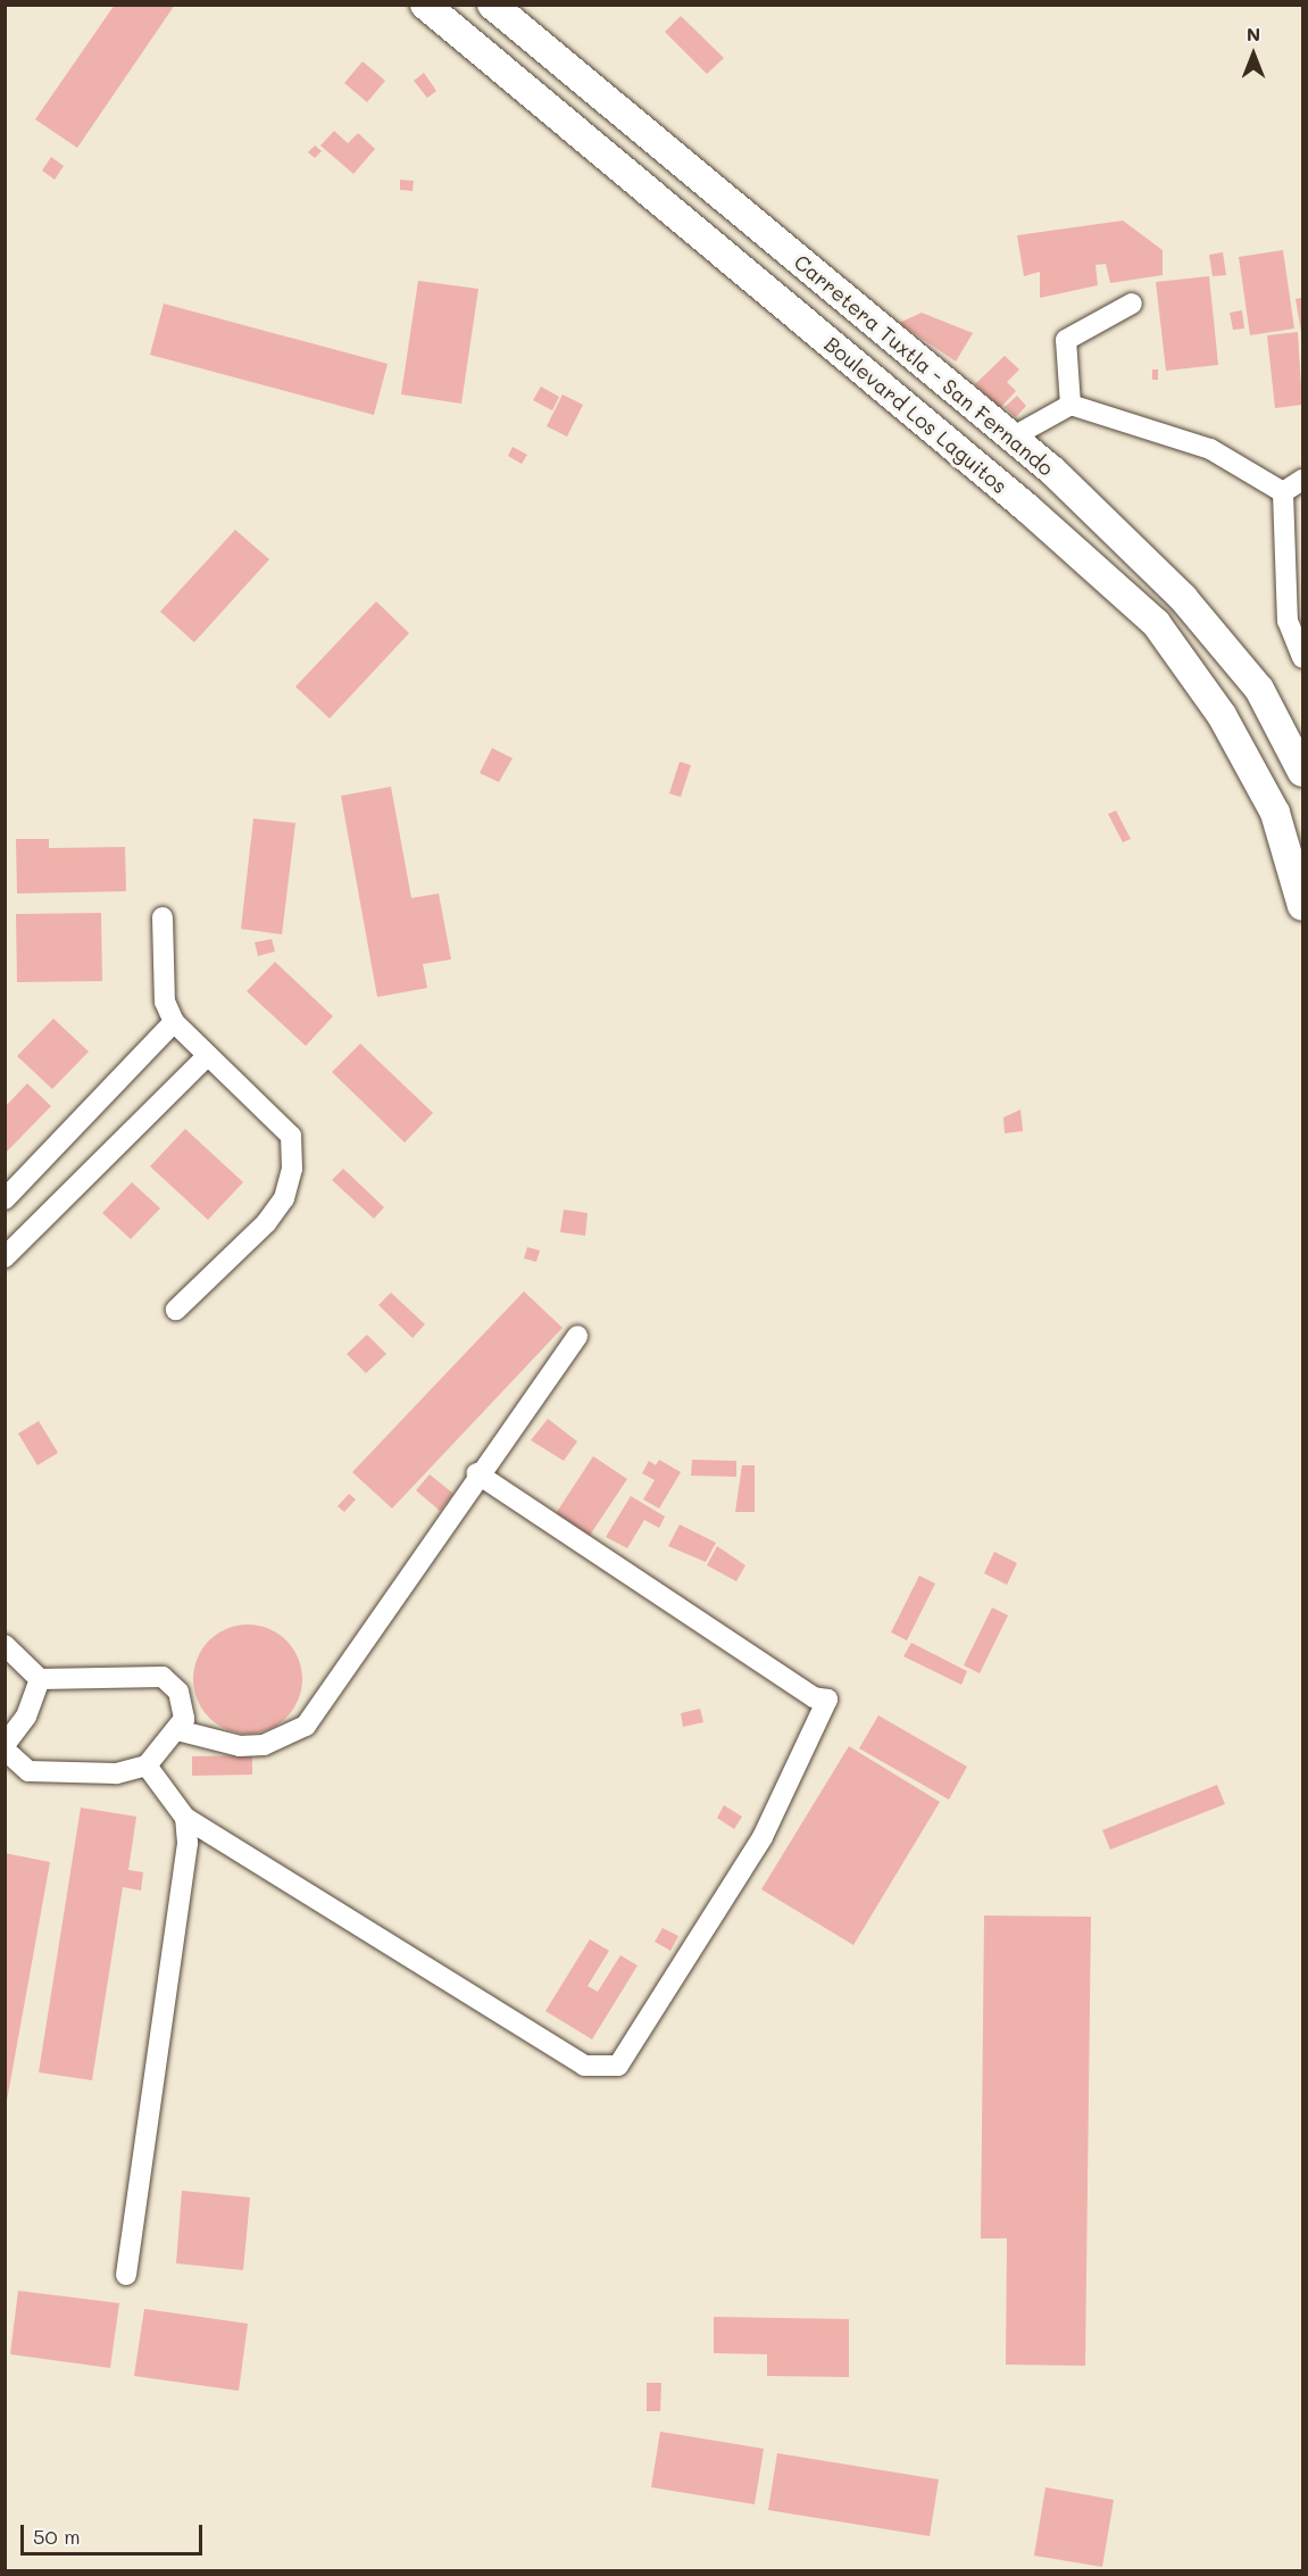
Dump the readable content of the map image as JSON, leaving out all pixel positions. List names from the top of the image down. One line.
{"streets":{"main road":["Carretera Tuxtla - San Fernando","Boulevard Los Laguitos"]},"scale_bar":"50 m","north":"top"}
